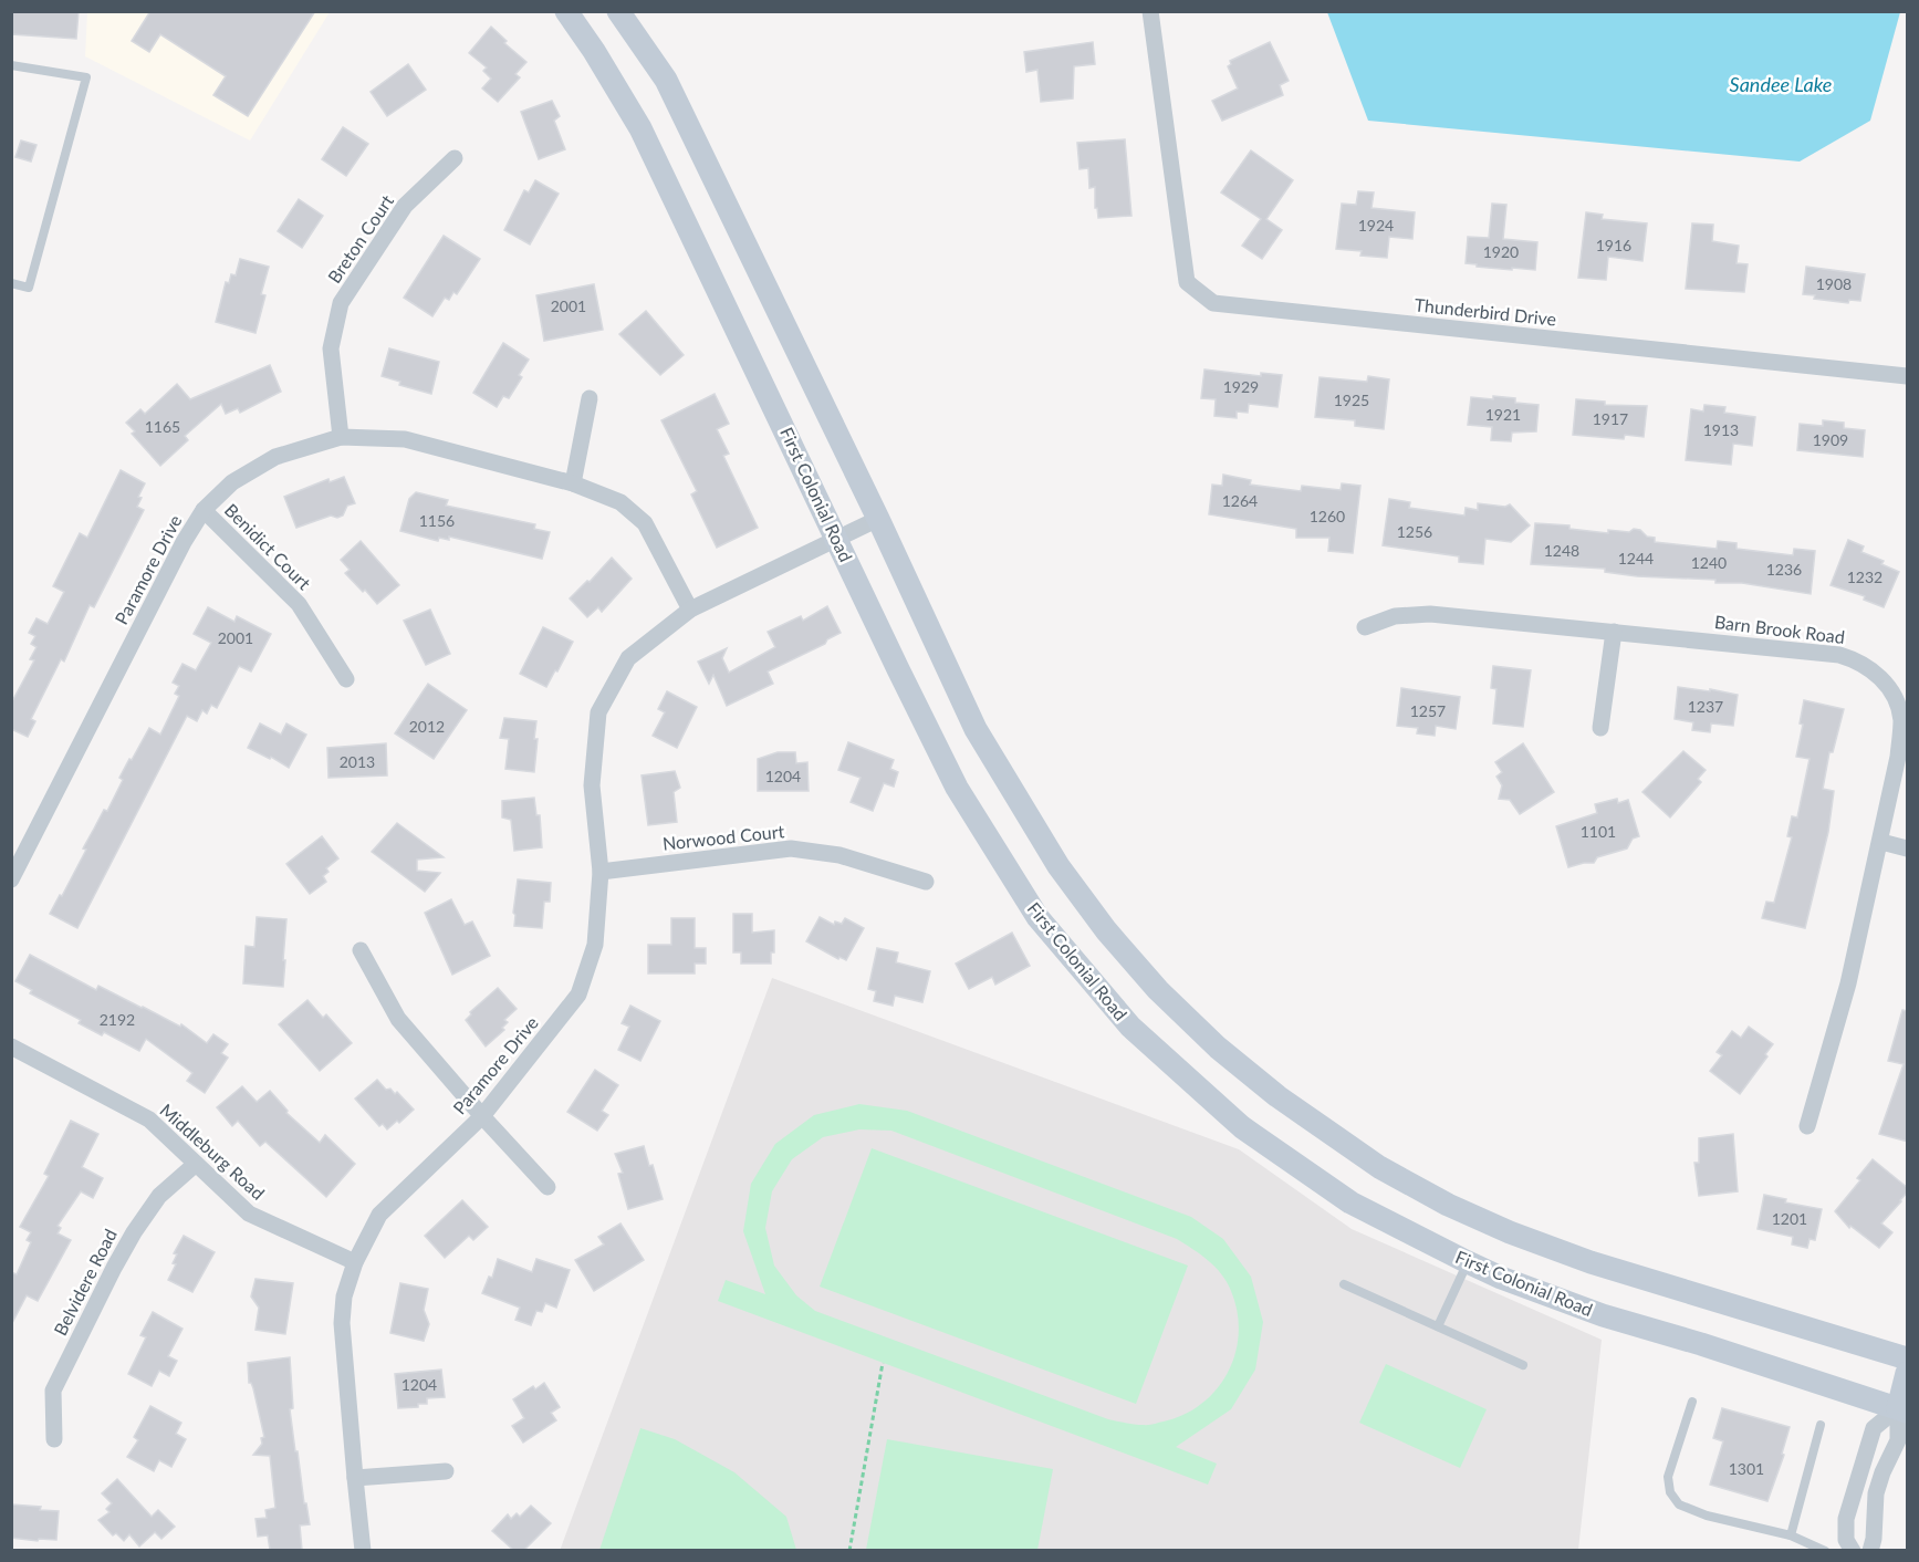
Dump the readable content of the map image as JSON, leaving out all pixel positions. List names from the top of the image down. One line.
{"streets":{"main road":["First Colonial Road"],"street":["Breton Court","Thunderbird Drive","Benidict Court","Paramore Drive","Barn Brook Road","Norwood Court","Middleburg Road","Belvidere Road"]},"crossings":[["Breton Court","Paramore Drive"],["First Colonial Road","Paramore Drive"],["Benidict Court","Paramore Drive"],["Paramore Drive","Norwood Court"],["Paramore Drive","Middleburg Road"],["Middleburg Road","Belvidere Road"]],"water":["Sandee Lake"],"house_numbers":["1924","1916","1920","1908","2001","1929","1925","1921","1917","1165","1913","1909","1264","1260","1156","1256","1248","1244","1240","1236","1232","2001","1237","1257","2012","2013","1204","1101","2192","1201","1204","1301"]}
